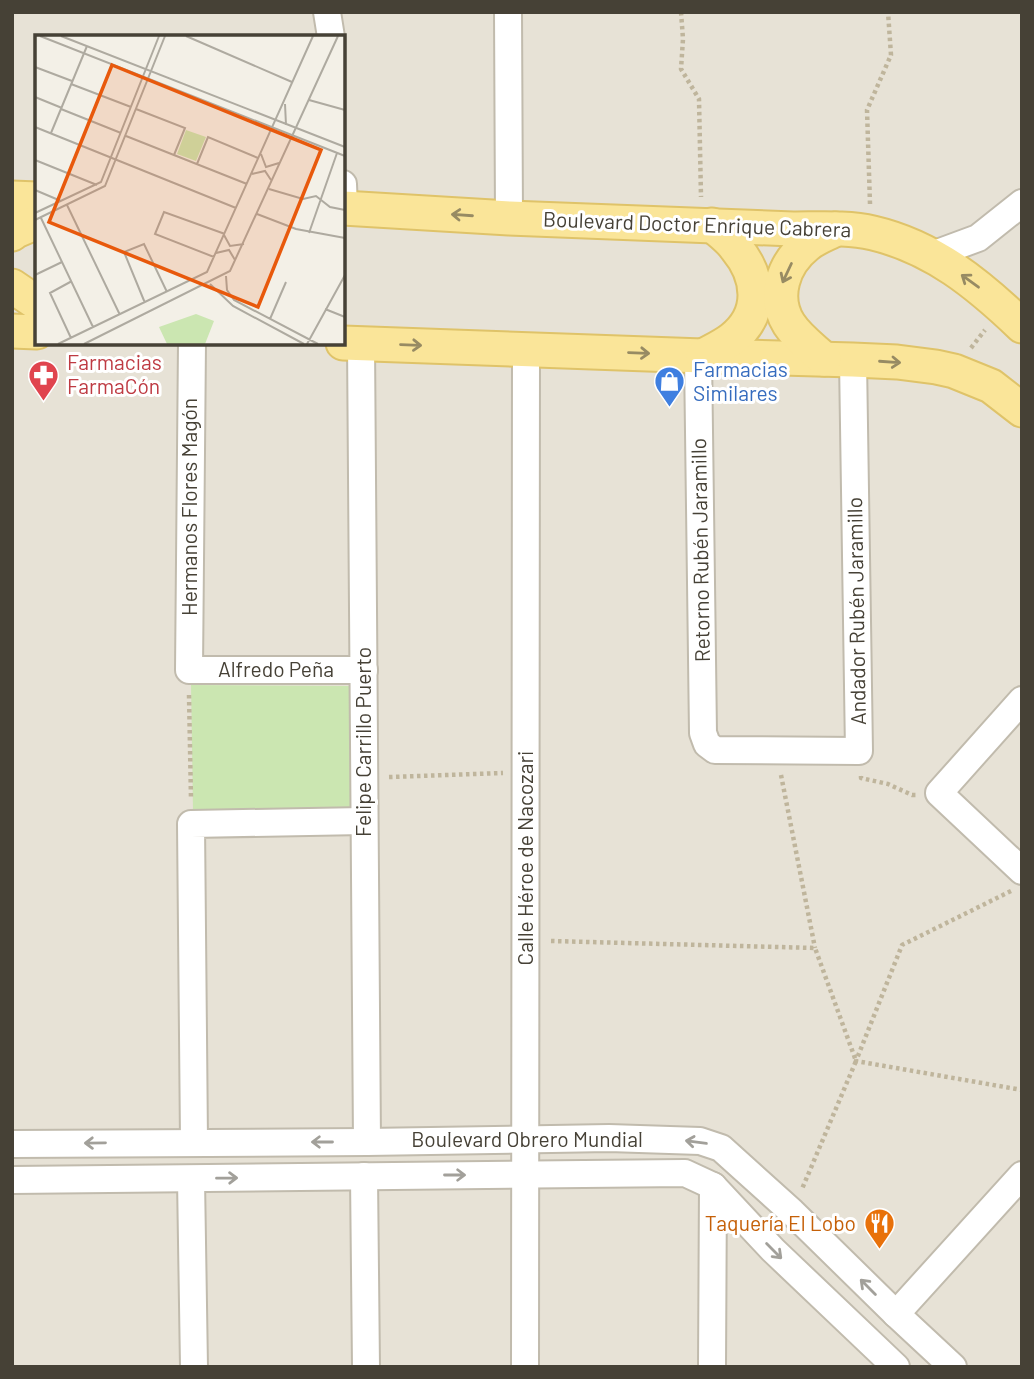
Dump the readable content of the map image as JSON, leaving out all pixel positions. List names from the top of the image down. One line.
{"streets":{"main road":["Boulevard Doctor Enrique Cabrera"],"street":["Hermanos Flores Magón","Retorno Rubén Jaramillo","Andador Rubén Jaramillo","Alfredo Peña","Felipe Carrillo Puerto","Calle Héroe de Nacozari","Boulevard Obrero Mundial"]},"crossings":[["Hermanos Flores Magón","Alfredo Peña"],["Retorno Rubén Jaramillo","Andador Rubén Jaramillo"],["Alfredo Peña","Felipe Carrillo Puerto"],["Felipe Carrillo Puerto","Boulevard Obrero Mundial"],["Calle Héroe de Nacozari","Boulevard Obrero Mundial"]],"places":{"pharmacy":["Farmacias FarmaCón"],"shop":["Farmacias Similares"],"restaurant":["Taquería El Lobo"]}}
